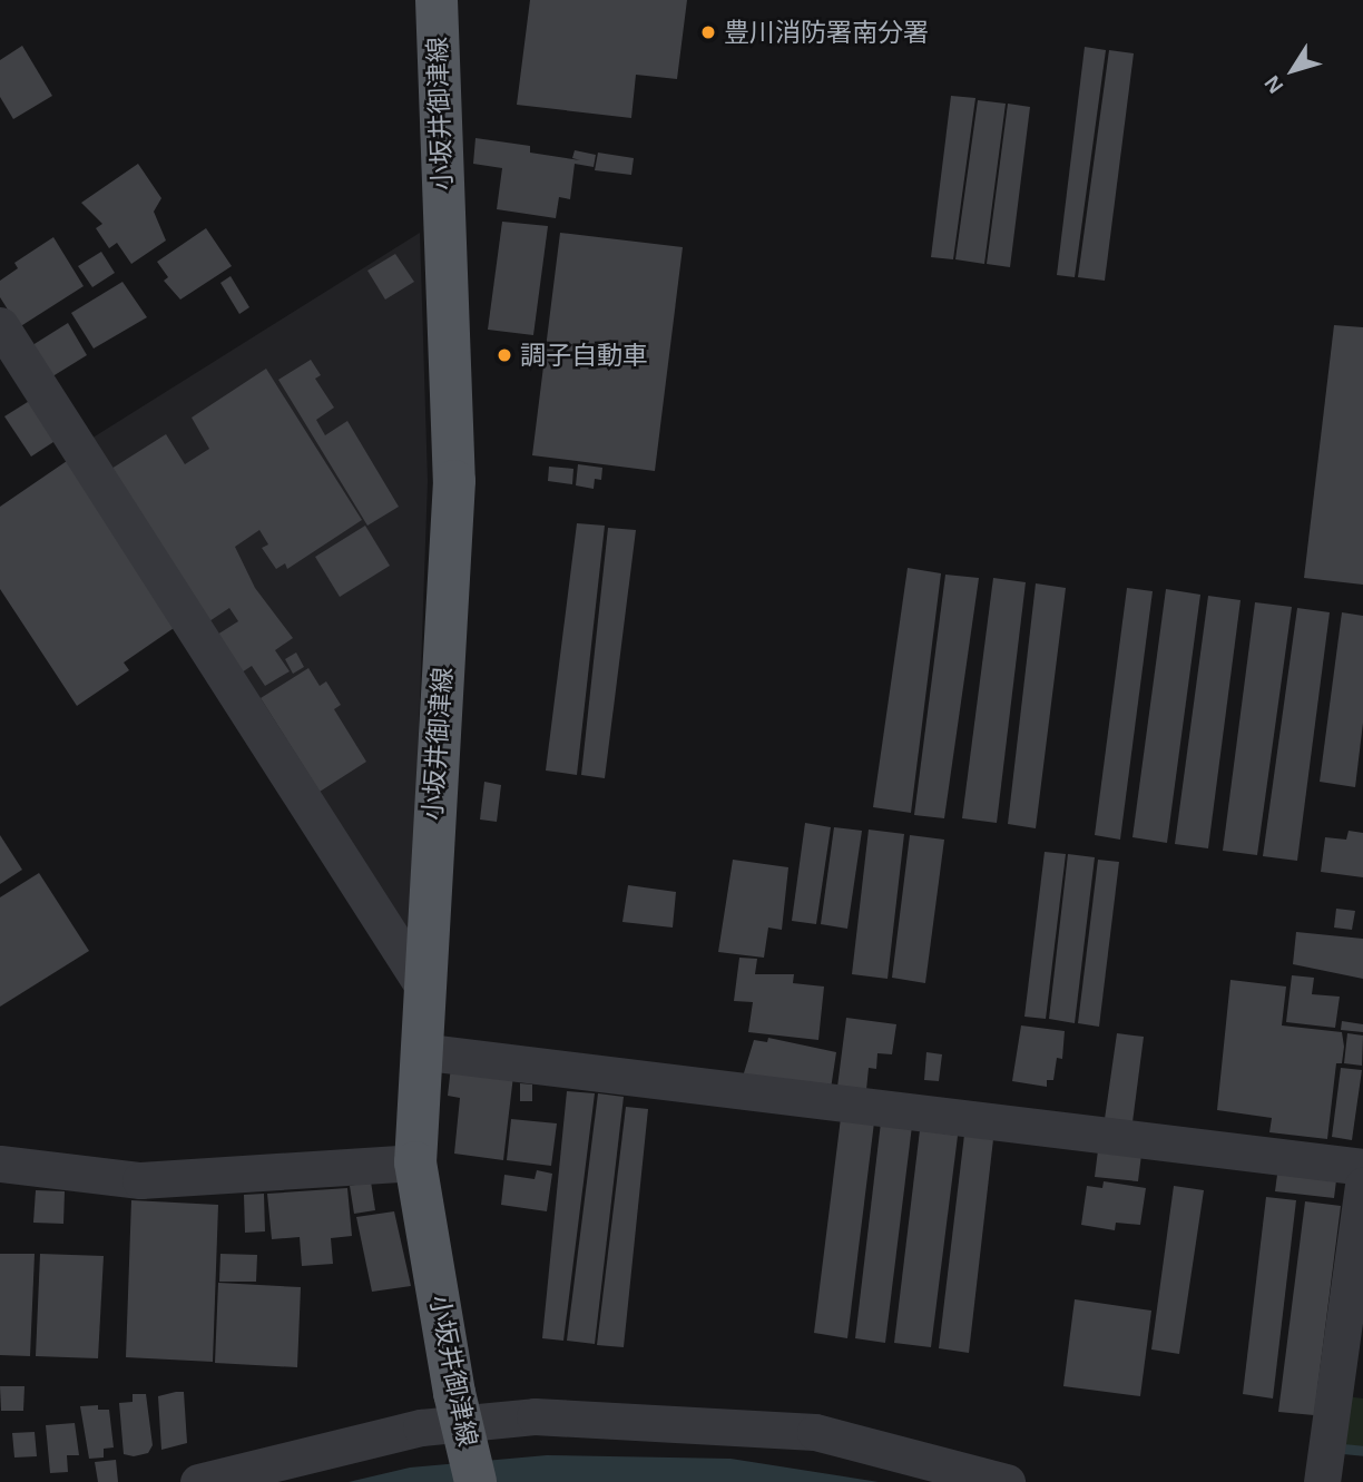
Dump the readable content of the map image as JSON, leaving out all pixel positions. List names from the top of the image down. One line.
{"streets":{"main road":["小坂井御津線"]},"places":["豊川消防署南分署","調子自動車"],"north":"bottom left"}
